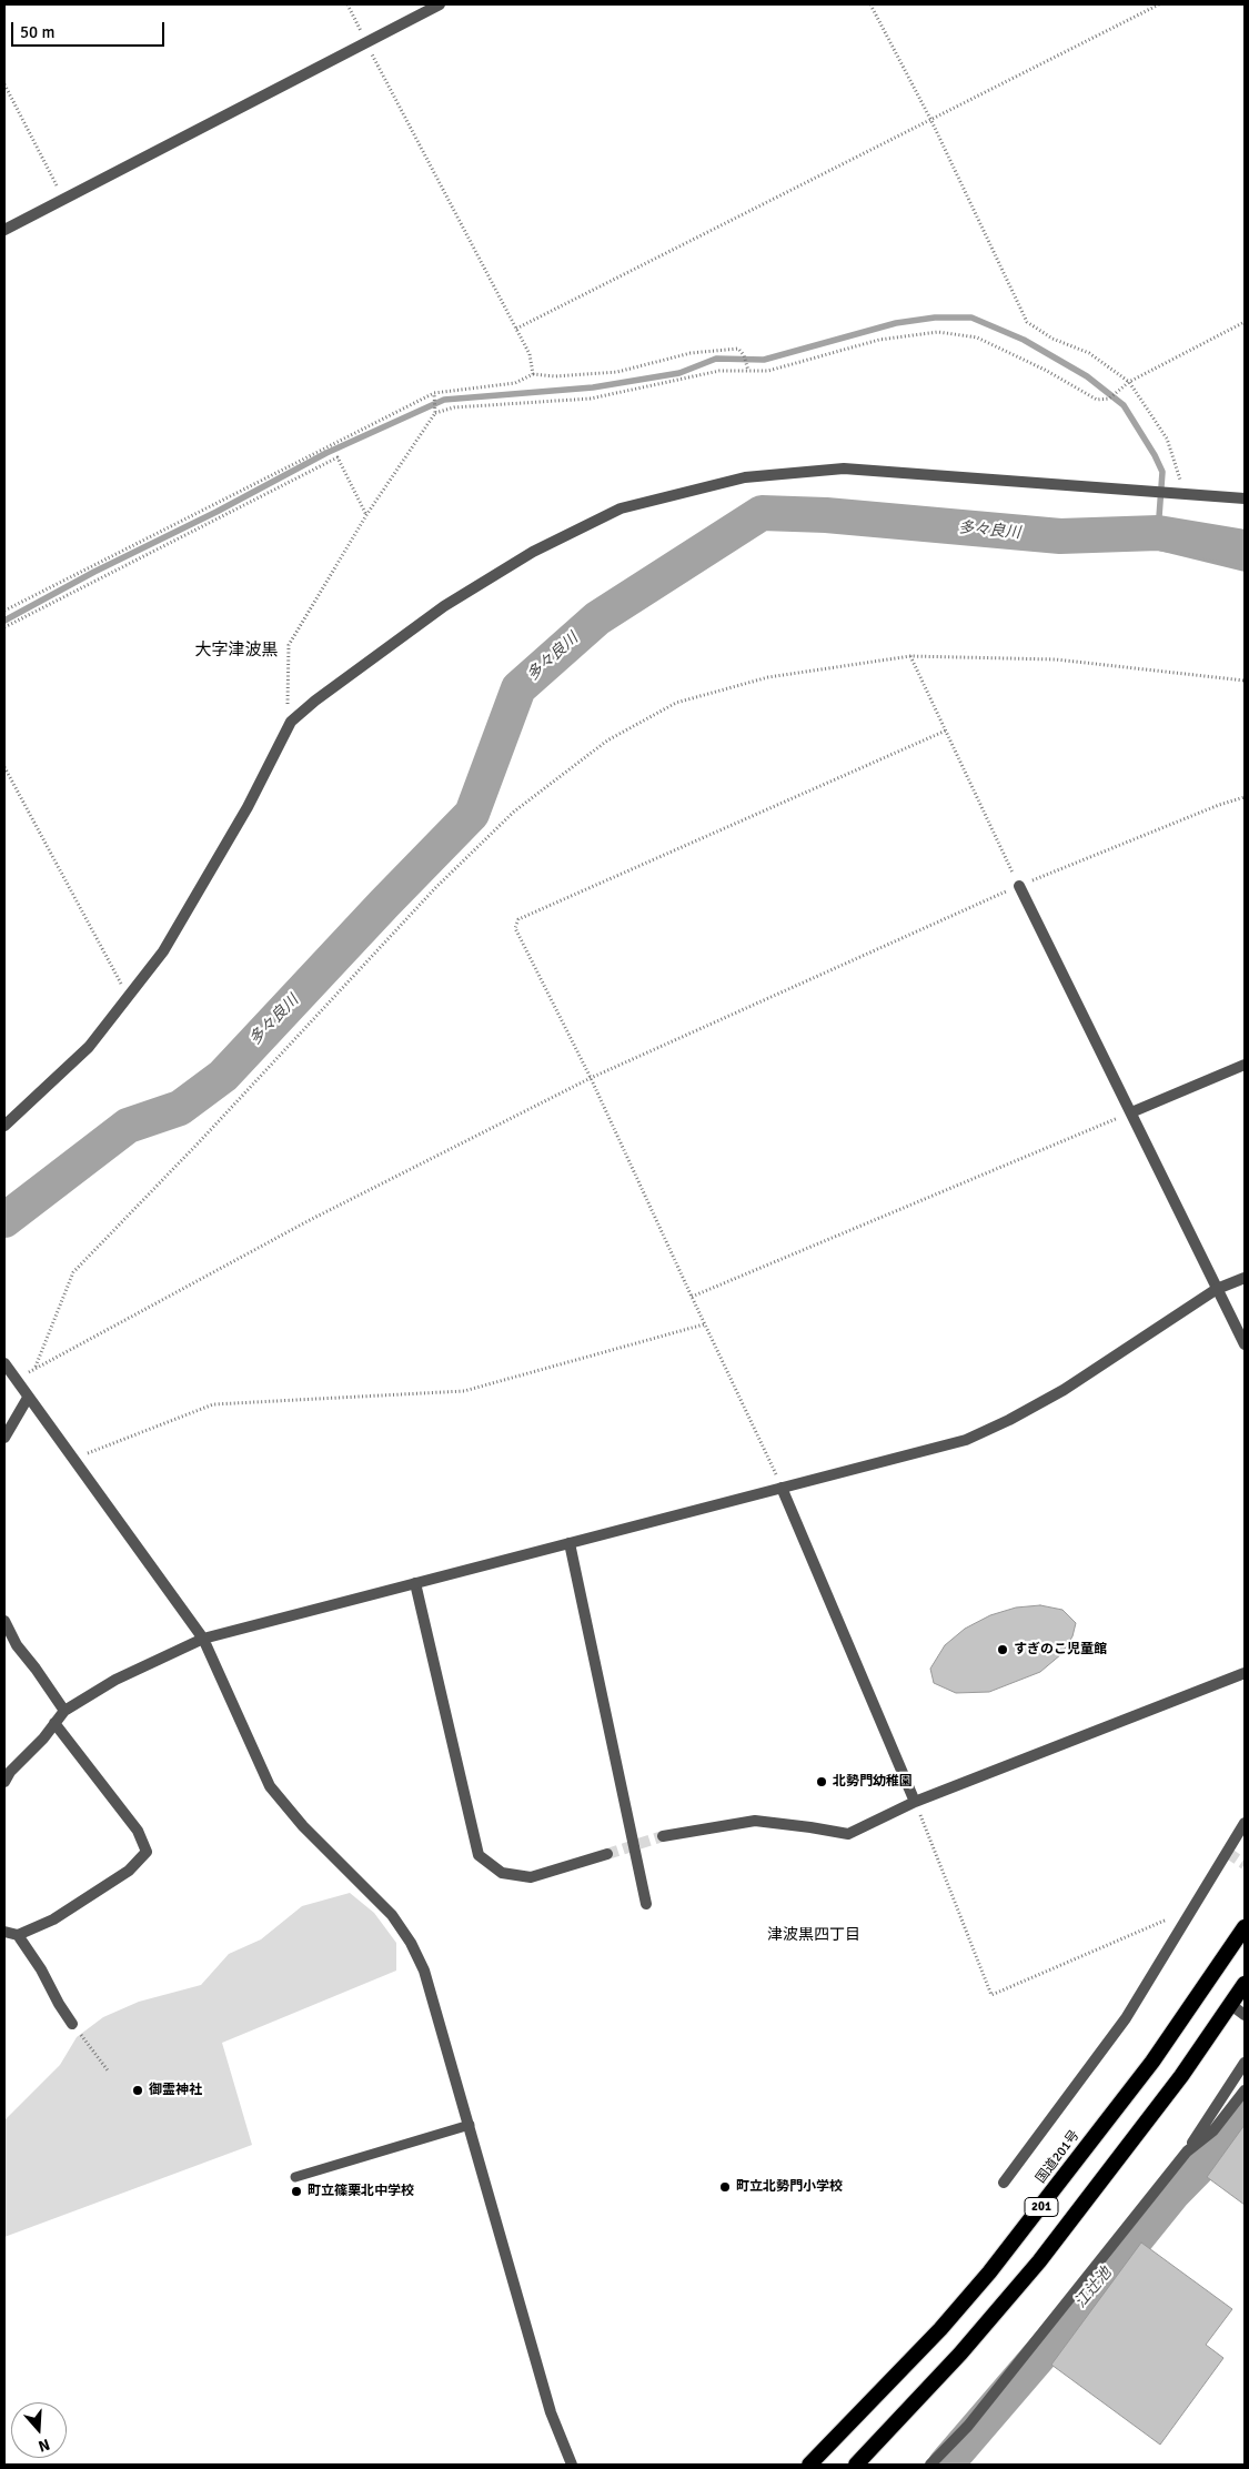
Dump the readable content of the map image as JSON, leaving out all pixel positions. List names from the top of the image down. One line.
{"streets":{"highway":["国道201号","201"]},"districts":["大字津波黒","津波黒四丁目"],"water":["多々良川","江辻池"],"places":["すぎのこ児童館","北勢門幼稚園","御霊神社","町立北勢門小学校","町立篠栗北中学校"],"scale_bar":"50 m","north":"bottom"}
